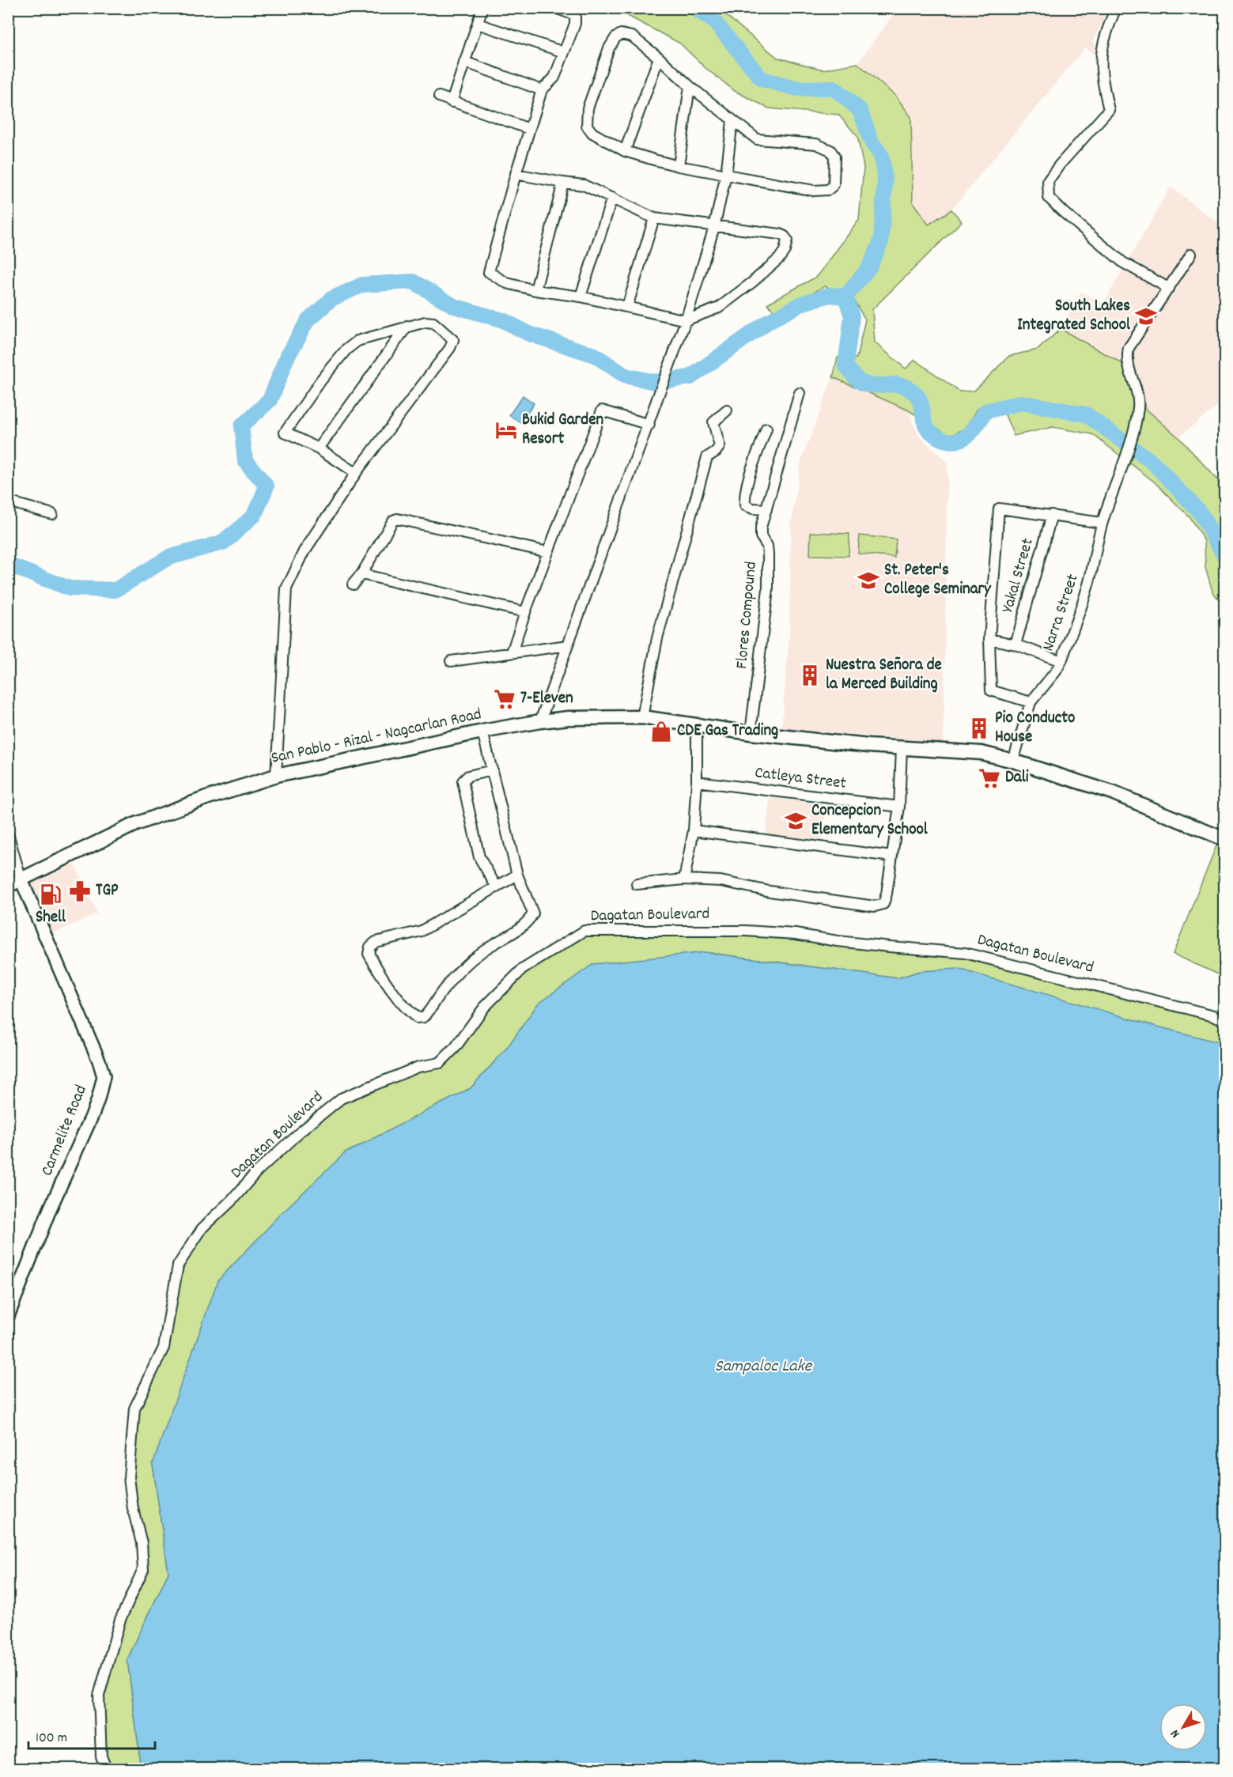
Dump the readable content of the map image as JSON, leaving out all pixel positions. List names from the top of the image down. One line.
{"streets":{"main road":["San Pablo - Rizal - Nagcarlan Road"],"street":["Yakal Street","Narra Street","Flores Compound","Catleya Street","Dagatan Boulevard","Carmelite Road"]},"crossings":[["Narra Street","San Pablo - Rizal - Nagcarlan Road"],["Flores Compound","San Pablo - Rizal - Nagcarlan Road"],["San Pablo - Rizal - Nagcarlan Road","Carmelite Road"]],"water":["Sampaloc Lake"],"places":{"school or university":["South Lakes Integrated School","St. Peter's College Seminary","Concepcion Elementary School"],"hotel":["Bukid Garden Resort"],"building":["Nuestra Señora de la Merced Building","Pio Conducto House"],"supermarket":["7-Eleven","Dali"],"shop":["CDE Gas Trading"],"pharmacy":["TGP"],"fuel station":["Shell"]},"scale_bar":"100 m","north":"bottom left"}
